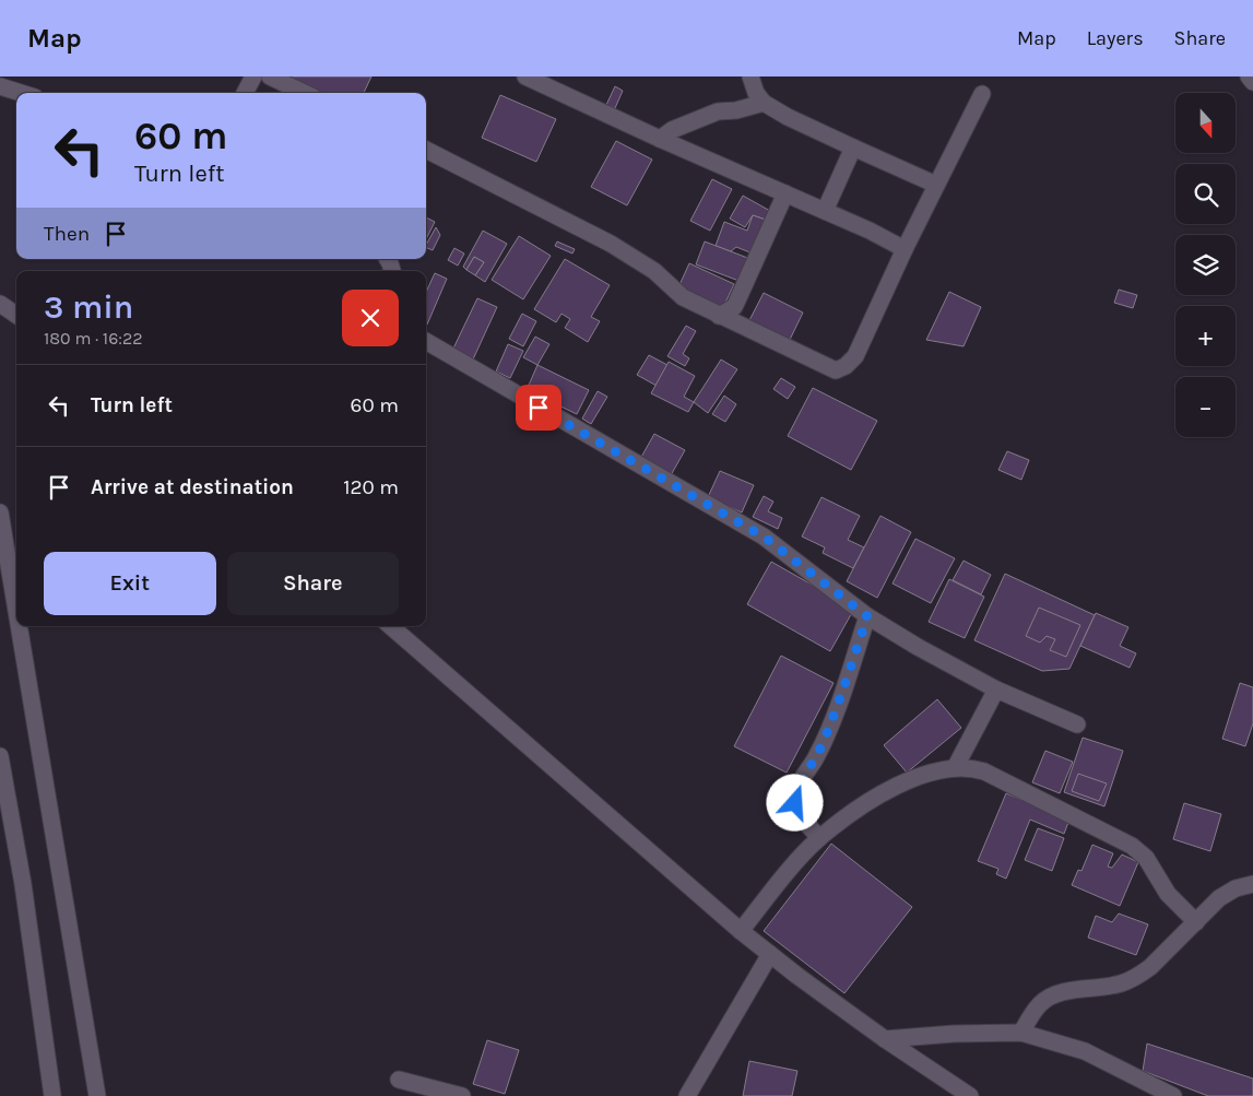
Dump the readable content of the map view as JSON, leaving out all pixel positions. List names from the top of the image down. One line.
{"north":"bottom","page":{"header":"Map","nav":["Map","Layers","Share"],"map_buttons":["+","−"],"turn":["60 m","Turn left"],"then":"Then","heading":["3 min","180 m · 16:22"],"list":[{"name":"Turn left","value":"60 m"},{"name":"Arrive at destination","value":"120 m"}],"buttons":["Exit","Share"]}}
